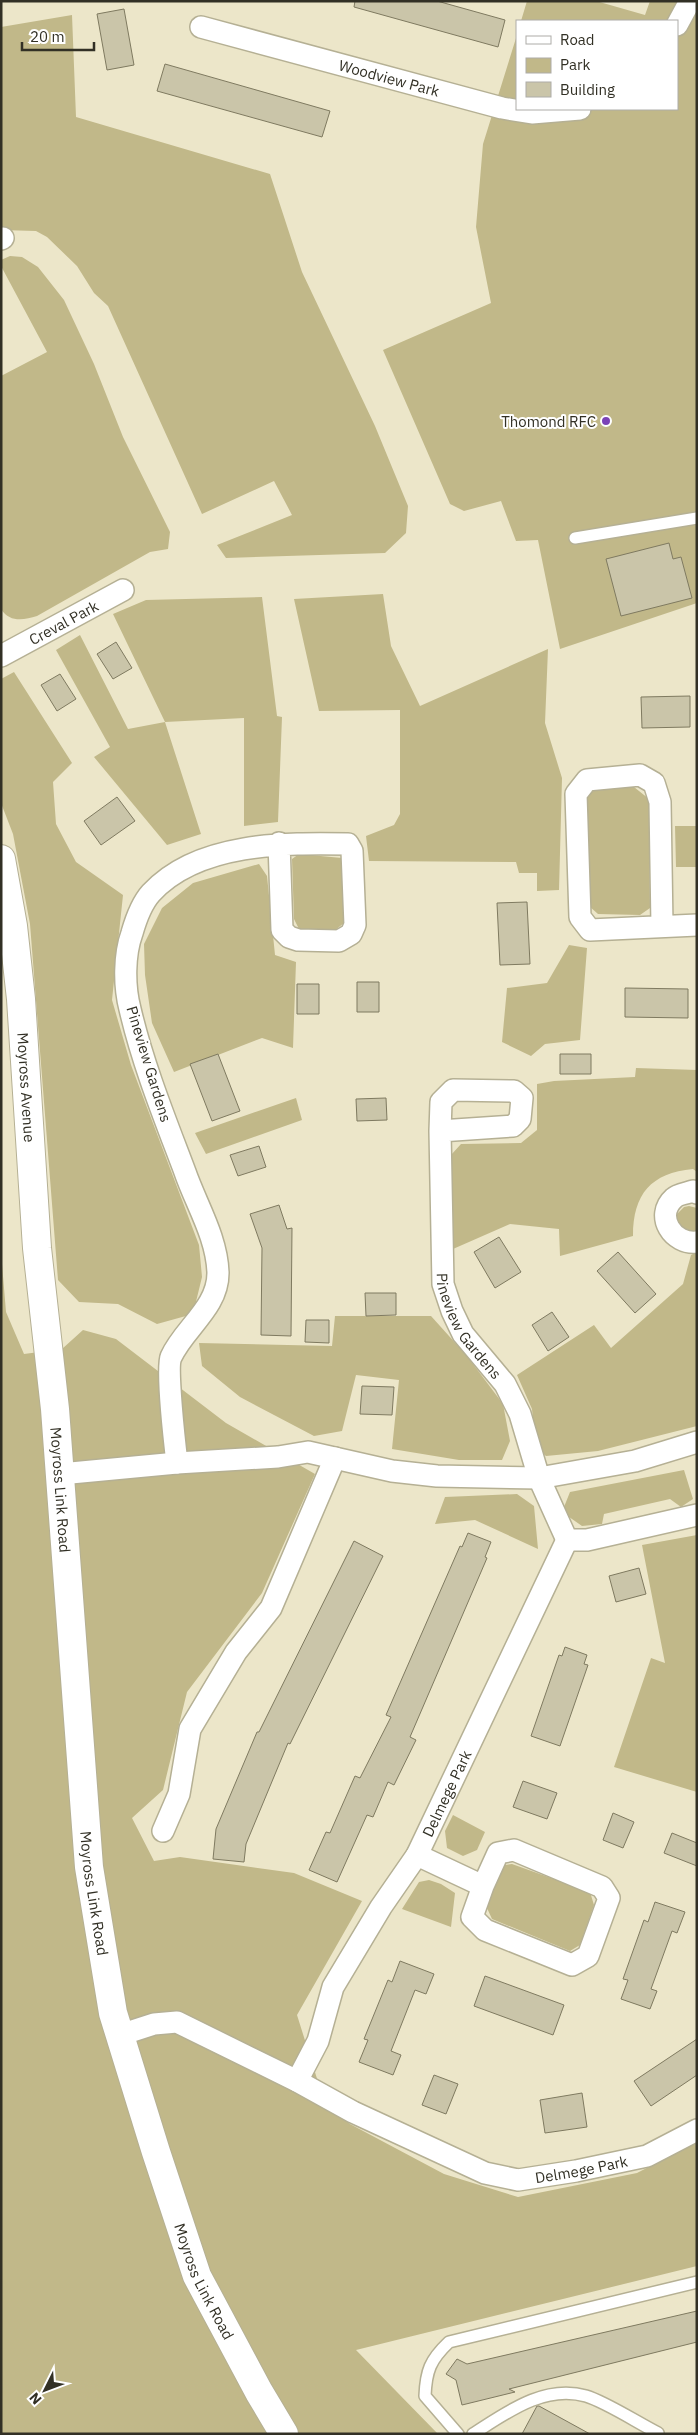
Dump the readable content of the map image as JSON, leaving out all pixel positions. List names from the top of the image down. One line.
{"streets":{"street":["Woodview Park","Creval Park","Pineview Gardens","Moyross Avenue","Moyross Link Road","Delmege Park"]},"crossings":[["Pineview Gardens","Delmege Park"],["Moyross Avenue","Moyross Link Road"],["Moyross Link Road","Delmege Park"]],"places":["Thomond RFC"],"legend":["Road","Park","Building"],"scale_bar":"20 m","north":"bottom left"}
